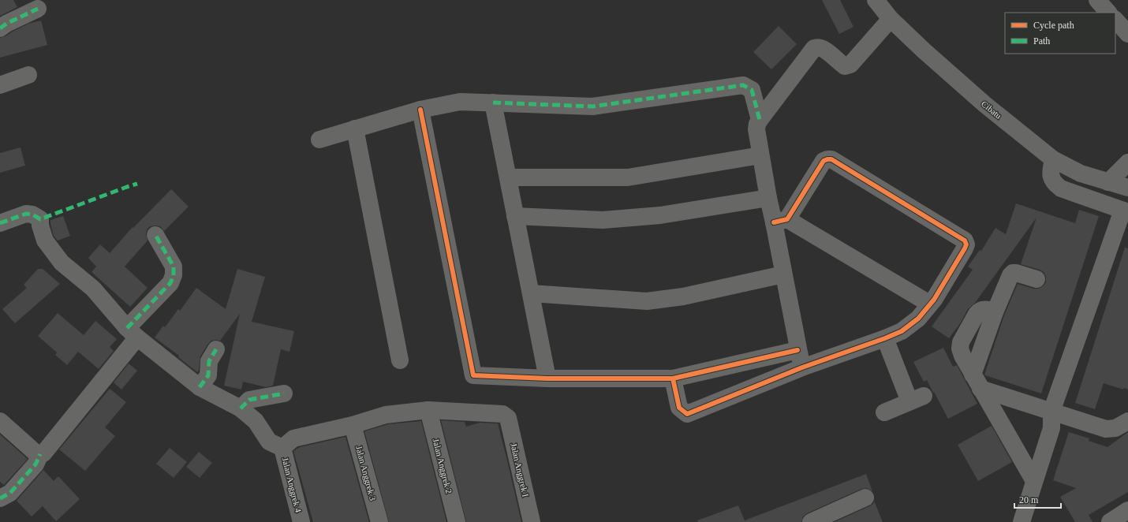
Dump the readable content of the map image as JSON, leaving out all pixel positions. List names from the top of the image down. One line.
{"streets":{"street":["Cibatu","Jalan Anggrek 2","Jalan Anggrek I","Jalan Anggrek 3","Jalan Anggrek 4"]},"crossings":[["Jalan Anggrek 2","Jalan Anggrek I"]],"legend":["Cycle path","Path"],"scale_bar":"20 m"}
